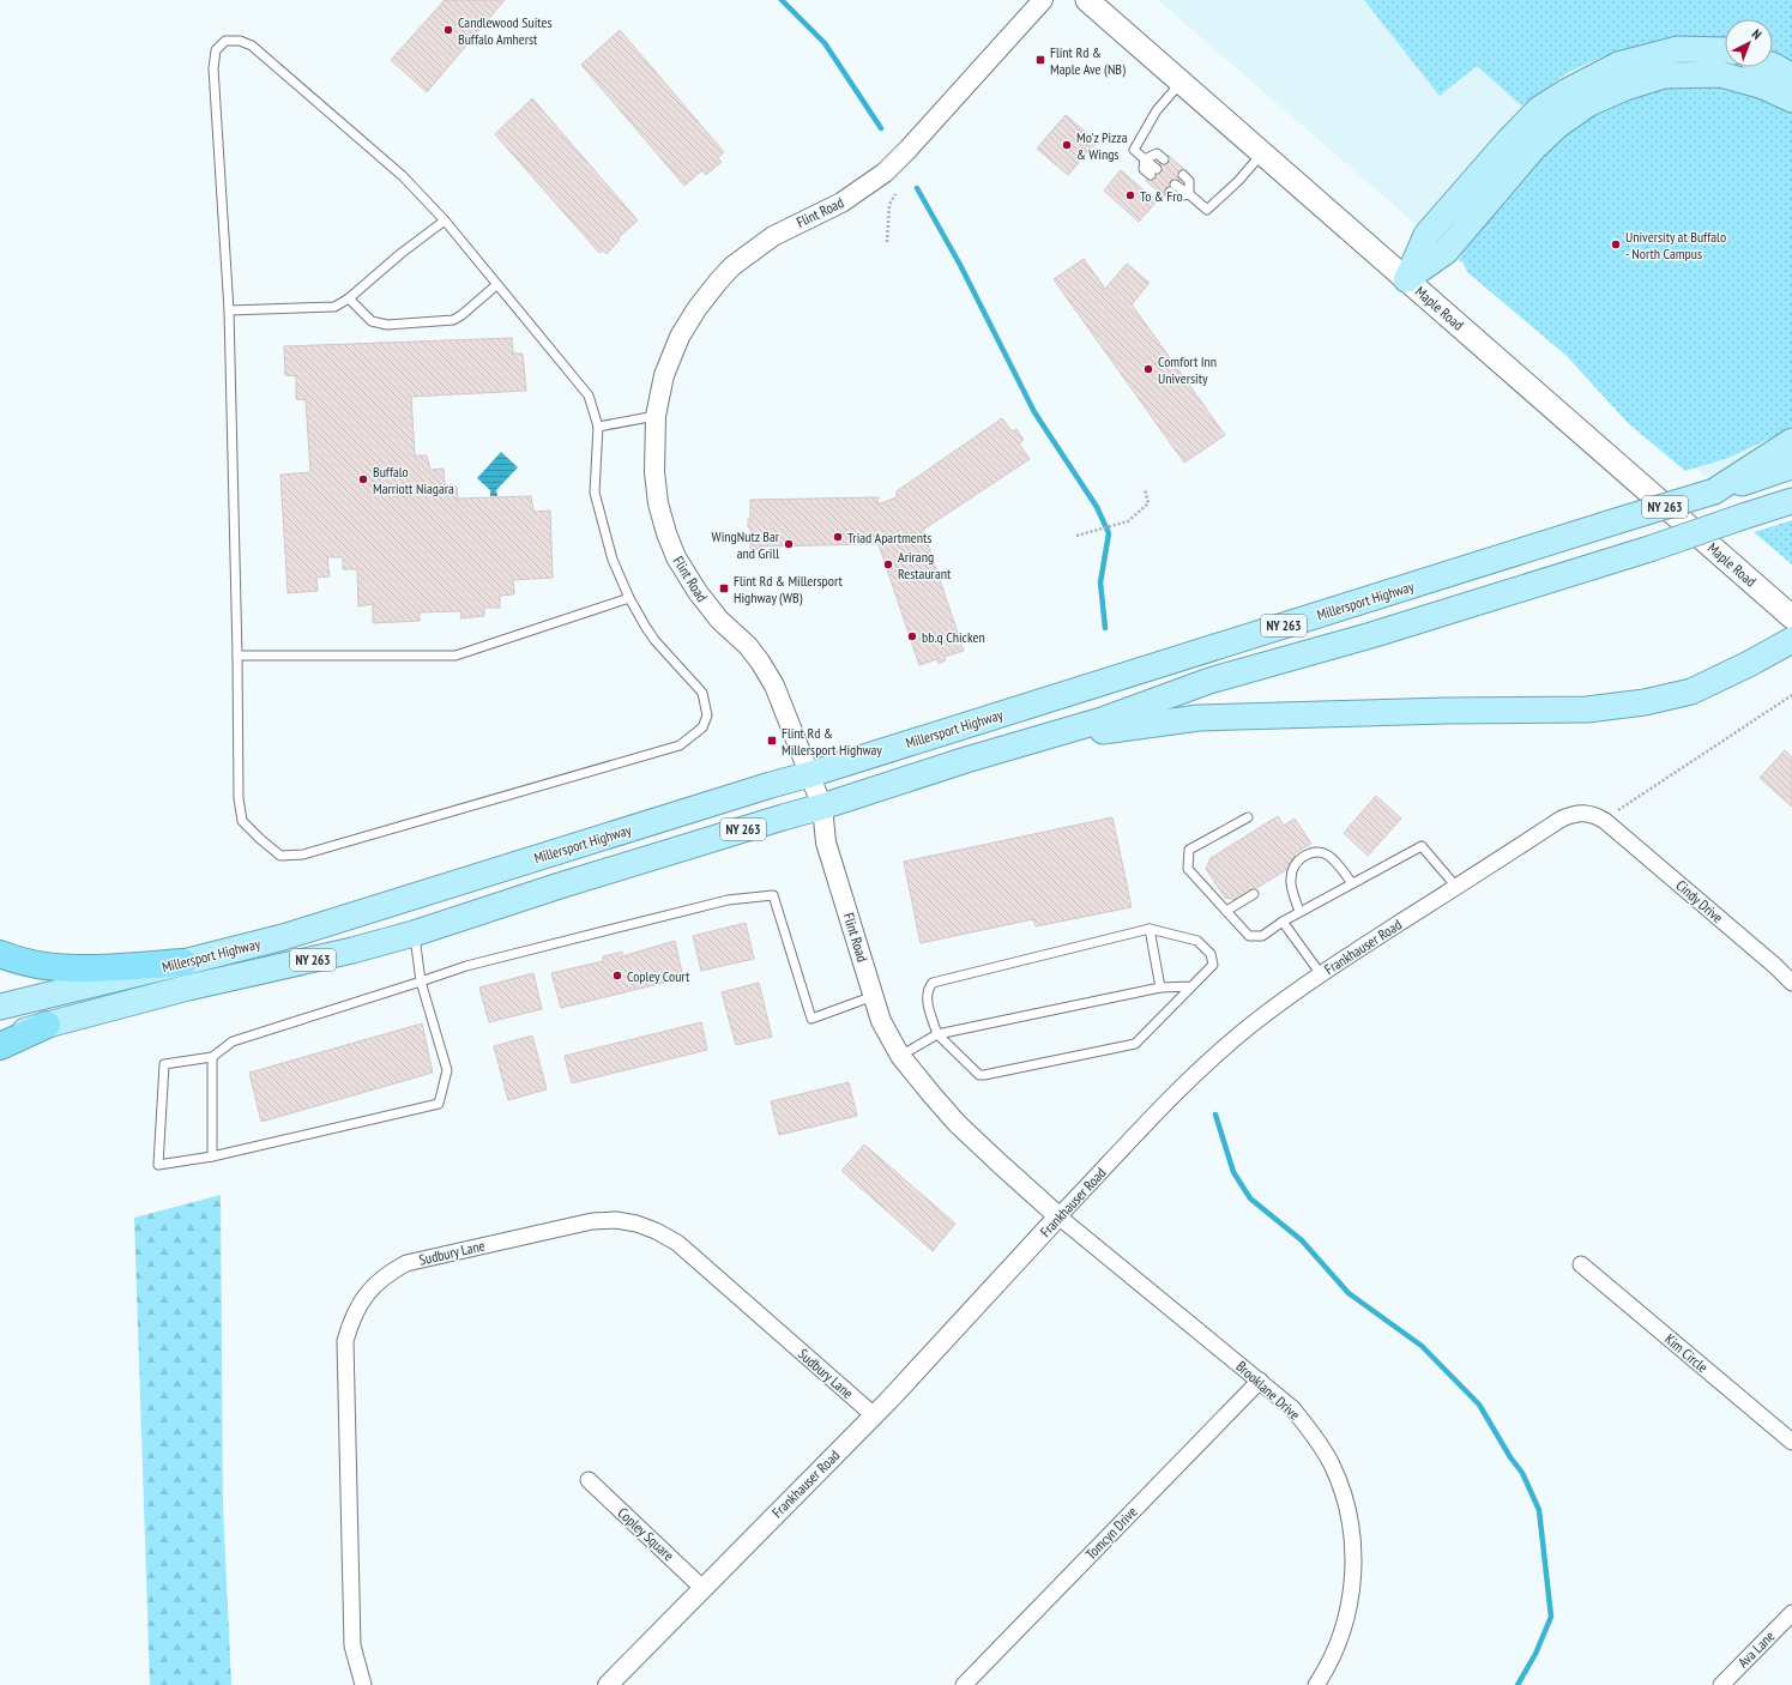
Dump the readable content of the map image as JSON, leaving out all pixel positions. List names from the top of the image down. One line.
{"streets":{"main road":["Maple Road","NY 263","Millersport Highway"],"street":["Flint Road","Cindy Drive","Frankhauser Road","Sudbury Lane","Kim Circle","Brooklane Drive","Tomcyn Drive","Copley Square","Ava Lane"]},"crossings":[["Flint Road","Millersport Highway"],["Flint Road","Frankhauser Road"],["Flint Road","Brooklane Drive"],["Cindy Drive","Frankhauser Road"],["Frankhauser Road","Sudbury Lane"],["Frankhauser Road","Brooklane Drive"],["Frankhauser Road","Copley Square"],["Brooklane Drive","Tomcyn Drive"]],"places":{"other":["Candlewood Suites Buffalo Amherst","Mo'z Pizza & Wings","To & Fro","University at Buffalo - North Campus","Comfort Inn University","Buffalo Marriott Niagara","Triad Apartments","WingNutz Bar and Grill","Arirang Restaurant","bb.q Chicken","Copley Court"],"transit":["Flint Rd & Maple Ave (NB)","Flint Rd & Millersport Highway (WB)","Flint Rd & Millersport Highway"]},"north":"top right"}
